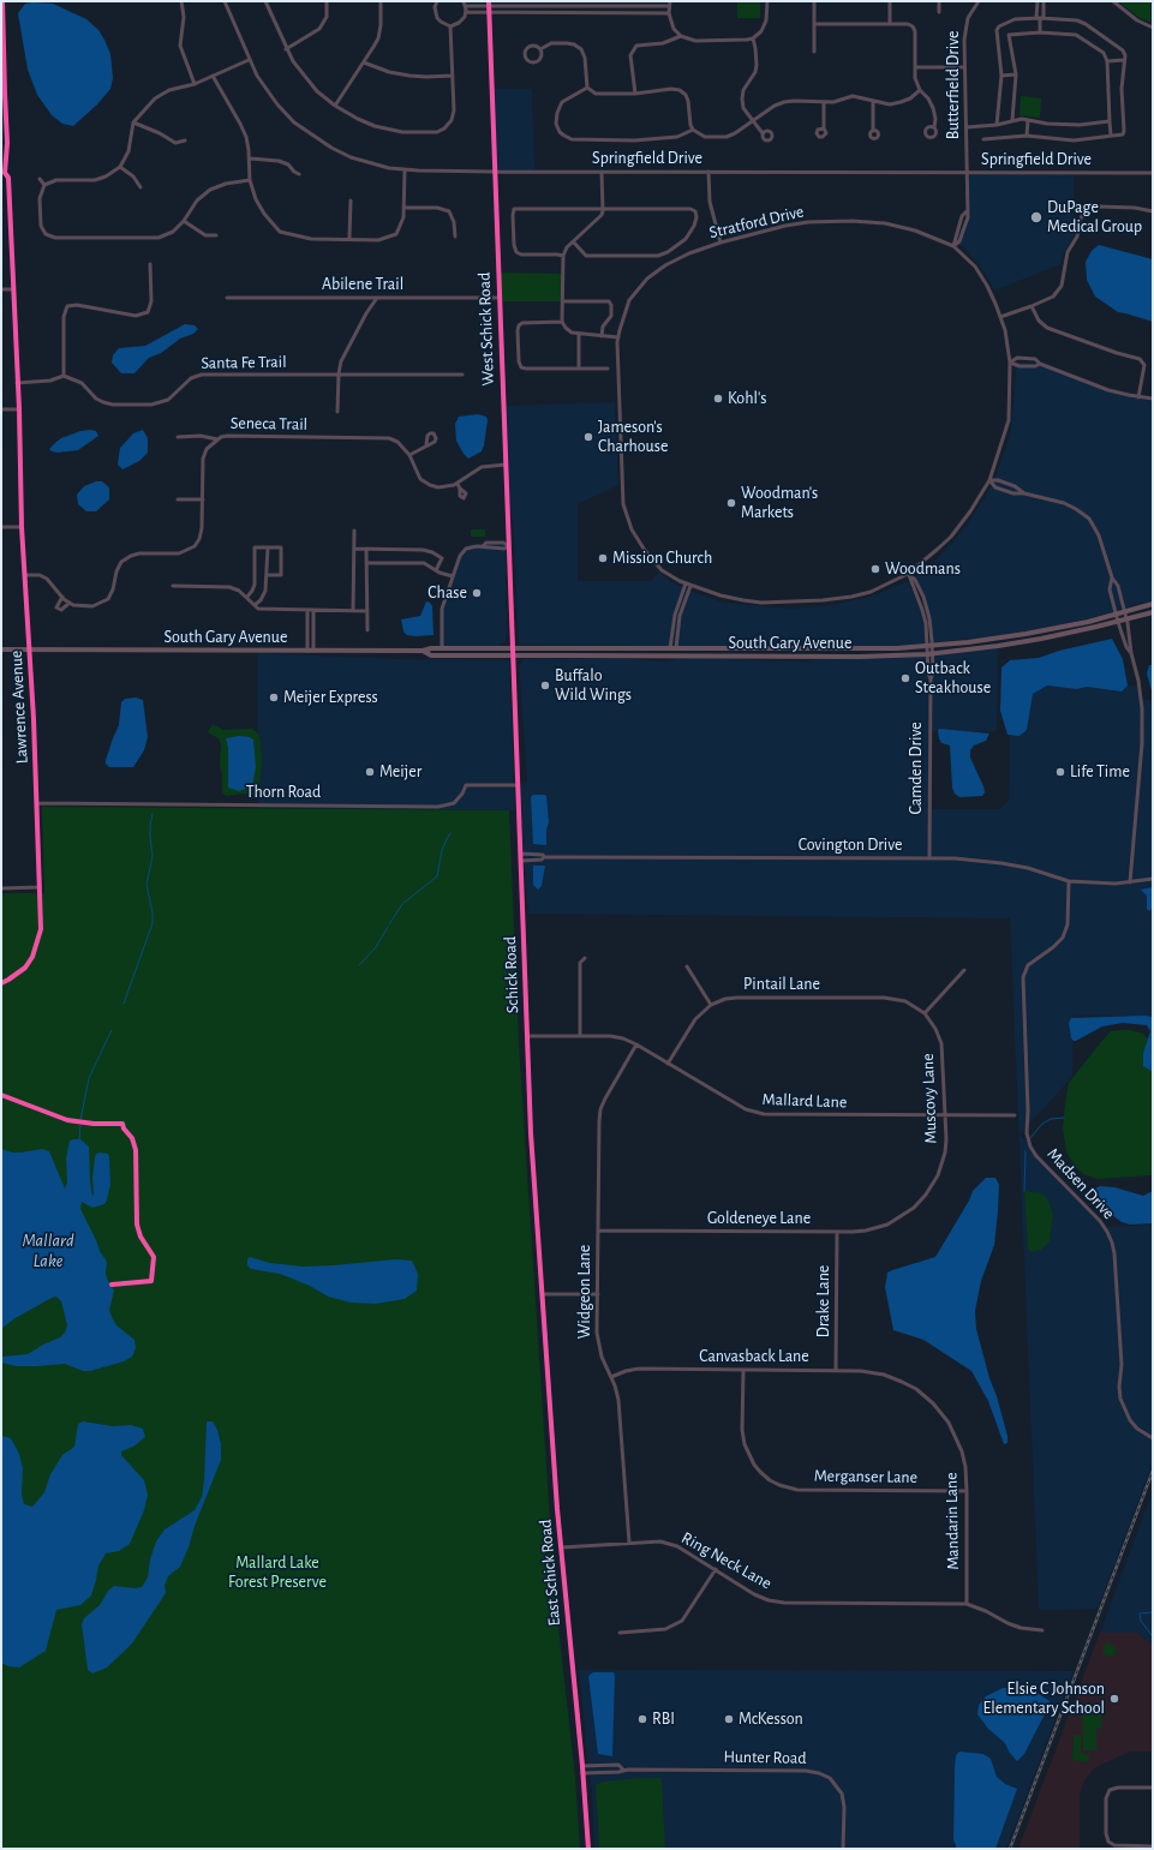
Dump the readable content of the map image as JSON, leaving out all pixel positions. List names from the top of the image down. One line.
{"streets":{"main road":["South Gary Avenue"],"street":["Butterfield Drive","Springfield Drive","Stratford Drive","Abilene Trail","West Schick Road","Santa Fe Trail","Seneca Trail","Lawrence Avenue","Camden Drive","Thorn Road","Covington Drive","Schick Road","Pintail Lane","Muscovy Lane","Mallard Lane","Madsen Drive","Goldeneye Lane","Widgeon Lane","Drake Lane","Canvasback Lane","Merganser Lane","Mandarin Lane","Ring Neck Lane","East Schick Road","Hunter Road"]},"crossings":[["Butterfield Drive","Springfield Drive"],["Butterfield Drive","Stratford Drive"],["Springfield Drive","West Schick Road"],["Stratford Drive","Camden Drive"],["Abilene Trail","West Schick Road"],["West Schick Road","Seneca Trail"],["West Schick Road","South Gary Avenue"],["West Schick Road","Schick Road"],["Seneca Trail","Lawrence Avenue"],["South Gary Avenue","Lawrence Avenue"],["South Gary Avenue","Camden Drive"],["South Gary Avenue","Schick Road"],["Lawrence Avenue","Thorn Road"],["Camden Drive","Covington Drive"],["Thorn Road","Schick Road"],["Covington Drive","Schick Road"],["Covington Drive","Madsen Drive"],["Schick Road","Mallard Lane"],["Schick Road","East Schick Road"],["Pintail Lane","Muscovy Lane"],["Pintail Lane","Mallard Lane"],["Muscovy Lane","Mallard Lane"],["Muscovy Lane","Goldeneye Lane"],["Mallard Lane","Widgeon Lane"],["Goldeneye Lane","Widgeon Lane"],["Goldeneye Lane","Drake Lane"],["Widgeon Lane","Canvasback Lane"],["Widgeon Lane","Ring Neck Lane"],["Drake Lane","Canvasback Lane"],["Canvasback Lane","Merganser Lane"],["Canvasback Lane","Mandarin Lane"],["Merganser Lane","Mandarin Lane"],["Mandarin Lane","Ring Neck Lane"],["Ring Neck Lane","East Schick Road"],["East Schick Road","Hunter Road"]],"water":["Mallard Lake"],"parks":["Mallard Lake Forest Preserve"],"places":["DuPage Medical Group","Kohl's","Jameson's Charhouse","Woodman's Markets","Mission Church","Woodmans","Chase","Outback Steakhouse","Buffalo Wild Wings","Meijer Express","Meijer","Life Time","Elsie C Johnson Elementary School","RBI","McKesson"]}
